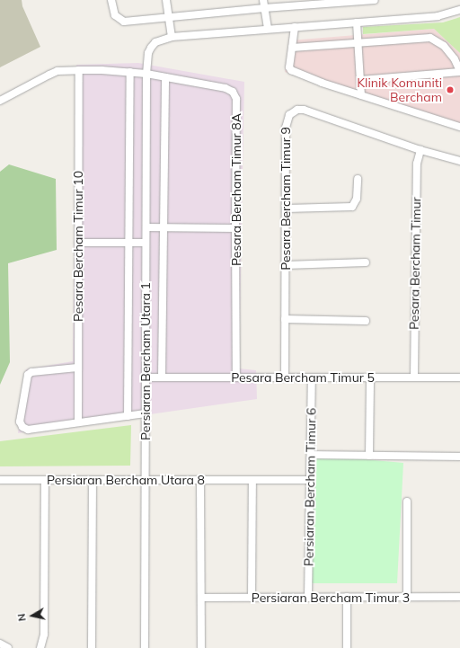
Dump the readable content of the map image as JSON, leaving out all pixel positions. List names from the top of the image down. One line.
{"streets":{"street":["Pesara Bercham Timur 8A","Pesara Bercham Timur 9","Pesara Bercham Timur 10","Pesara Bercham Timur","Persiaran Bercham Utara 1","Pesara Bercham Timur 5","Persiaran Bercham Utara 8","Persiaran Bercham Timur 6","Persiaran Bercham Timur 3"]},"crossings":[["Pesara Bercham Timur 8A","Pesara Bercham Timur 10"],["Pesara Bercham Timur 8A","Persiaran Bercham Utara 1"],["Pesara Bercham Timur 8A","Pesara Bercham Timur 5"],["Pesara Bercham Timur 9","Pesara Bercham Timur"],["Pesara Bercham Timur 9","Pesara Bercham Timur 5"],["Pesara Bercham Timur","Pesara Bercham Timur 5"],["Persiaran Bercham Utara 1","Pesara Bercham Timur 5"],["Persiaran Bercham Utara 1","Persiaran Bercham Utara 8"],["Pesara Bercham Timur 5","Persiaran Bercham Timur 6"],["Persiaran Bercham Utara 8","Persiaran Bercham Timur 6"],["Persiaran Bercham Timur 6","Persiaran Bercham Timur 3"]],"places":["Klinik Komuniti Bercham"],"north":"left"}
